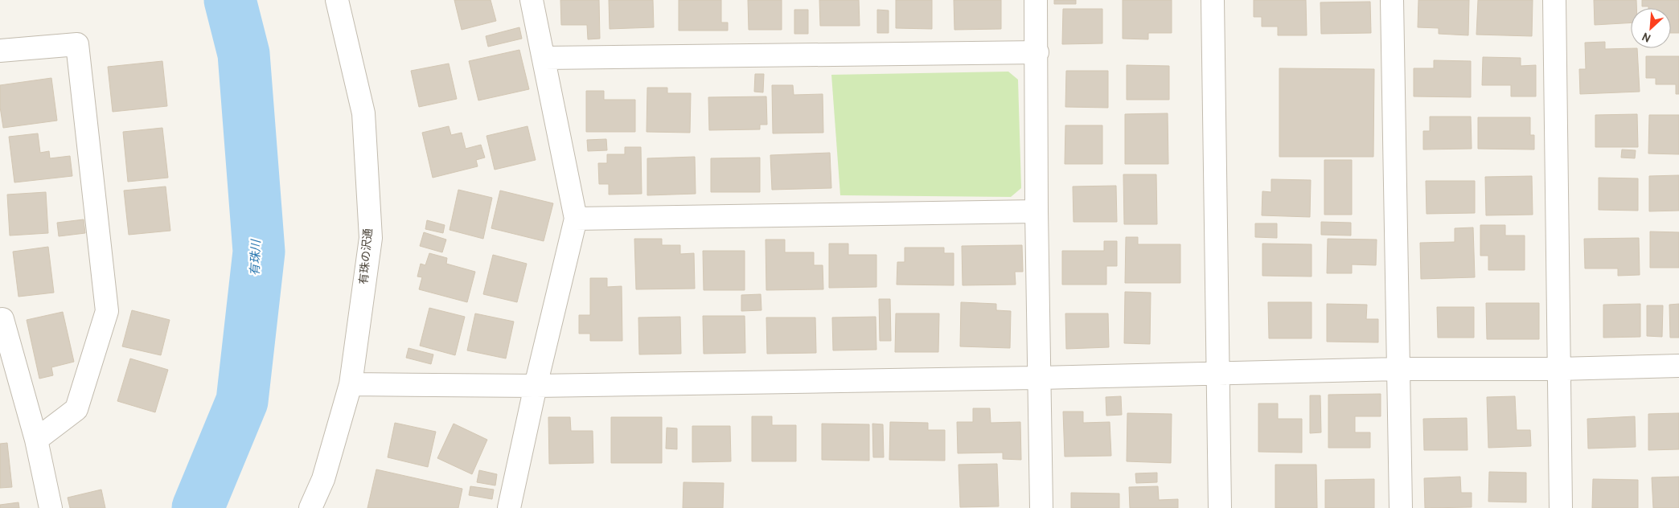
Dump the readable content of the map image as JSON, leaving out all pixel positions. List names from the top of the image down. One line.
{"streets":{"street":["有珠の沢通"]},"water":["有珠川"],"north":"bottom left"}
